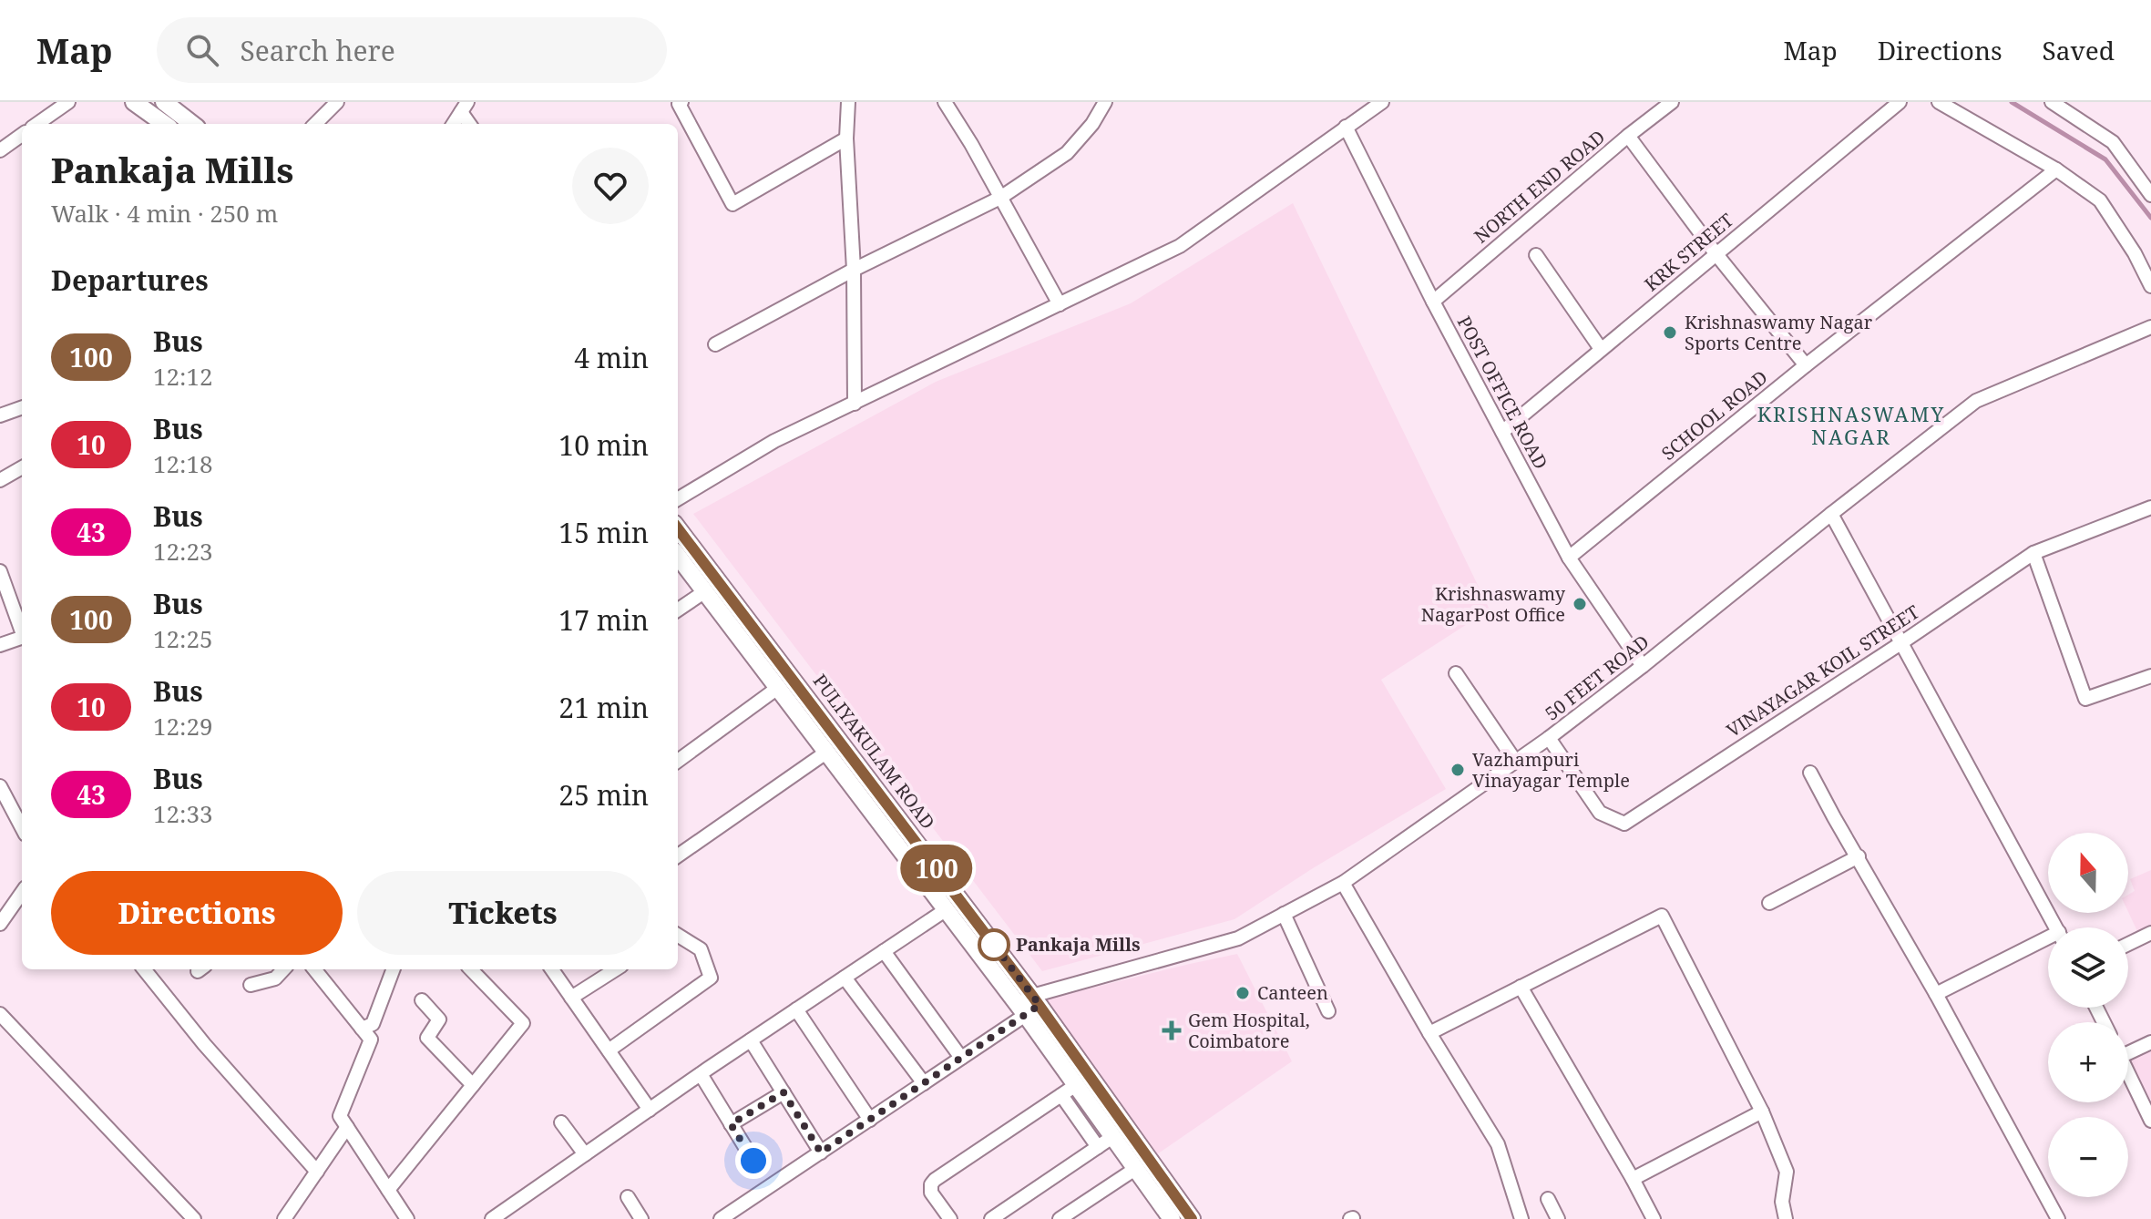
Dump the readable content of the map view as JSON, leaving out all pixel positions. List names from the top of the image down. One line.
{"streets":{"main road":["PULIYAKULAM ROAD"],"street":["NORTH END ROAD","KRK STREET","POST OFFICE ROAD","SCHOOL ROAD","VINAYAGAR KOIL STREET","50 FEET ROAD"]},"crossings":[["NORTH END ROAD","POST OFFICE ROAD"],["KRK STREET","POST OFFICE ROAD"],["POST OFFICE ROAD","SCHOOL ROAD"],["POST OFFICE ROAD","50 FEET ROAD"],["VINAYAGAR KOIL STREET","50 FEET ROAD"],["50 FEET ROAD","PULIYAKULAM ROAD"]],"districts":["KRISHNASWAMY NAGAR"],"places":{"other":["Krishnaswamy Nagar Sports Centre","Krishnaswamy NagarPost Office","Vazhampuri Vinayagar Temple","Pankaja Mills","Canteen"],"health":["Gem Hospital, Coimbatore"]},"lines":["bus line 100"],"north":"top","page":{"header":"Map","search":"Search here","nav":["Map","Directions","Saved"],"on_map":"100","heading":[["Pankaja Mills","Walk · 4 min · 250 m"],"Departures"],"list":[{"mark":"100","name":"Bus","note":"12:12","value":"4 min"},{"mark":"10","name":"Bus","note":"12:18","value":"10 min"},{"mark":"43","name":"Bus","note":"12:23","value":"15 min"},{"mark":"100","name":"Bus","note":"12:25","value":"17 min"},{"mark":"10","name":"Bus","note":"12:29","value":"21 min"},{"mark":"43","name":"Bus","note":"12:33","value":"25 min"}],"map_buttons":["+","−"],"buttons":["Directions","Tickets"]}}
